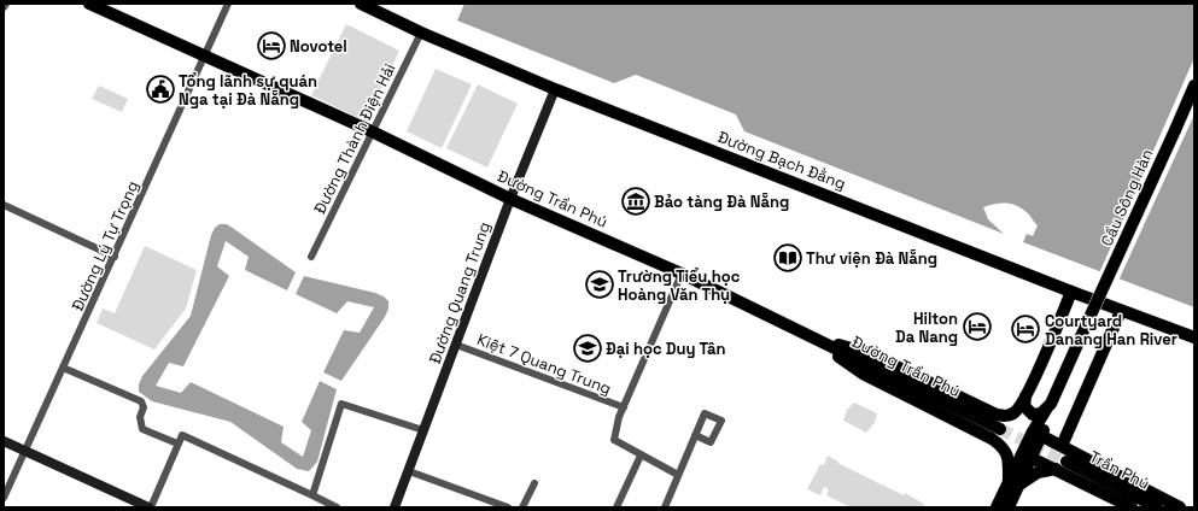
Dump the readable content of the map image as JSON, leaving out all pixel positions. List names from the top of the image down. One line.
{"streets":{"main road":["Đường Bạch Đằng","Cầu Sông Hàn","Đường Trần Phú","Đường Quang Trung","Trần Phú"],"street":["Đường Thành Điện Hải","Đường Lý Tự Trọng","Kiệt 7 Quang Trung"]},"crossings":[["Đường Thành Điện Hải","Đường Bạch Đằng"],["Đường Thành Điện Hải","Đường Trần Phú"],["Đường Bạch Đằng","Đường Quang Trung"],["Đường Trần Phú","Đường Lý Tự Trọng"],["Đường Trần Phú","Đường Quang Trung"],["Đường Quang Trung","Kiệt 7 Quang Trung"]],"places":{"hotel":["Novotel","Hilton Da Nang","Courtyard Danang Han River"],"public building":["Tổng lãnh sự quán Nga tại Đà Nẵng"],"museum":["Bảo tàng Đà Nẵng"],"library":["Thư viện Đà Nẵng"],"school or university":["Trường Tiểu học Hoàng Văn Thụ","Đại học Duy Tân"]}}
